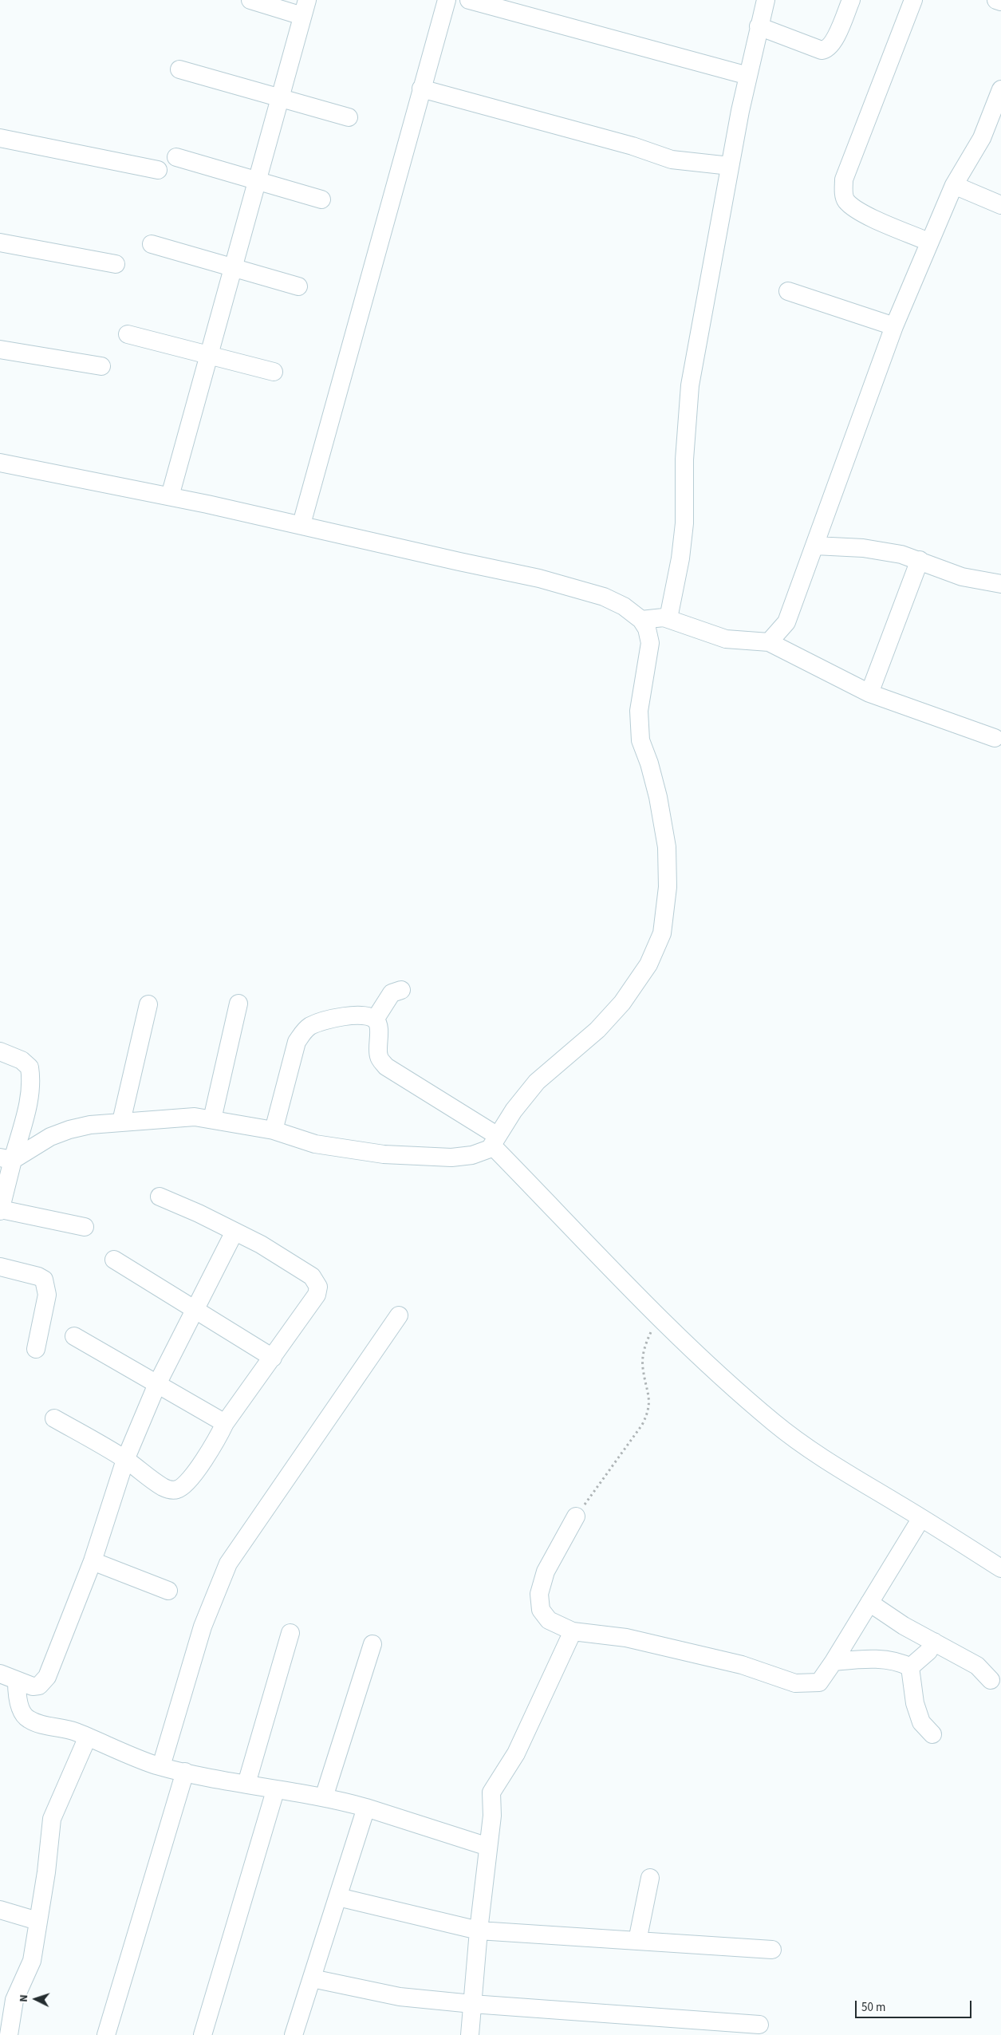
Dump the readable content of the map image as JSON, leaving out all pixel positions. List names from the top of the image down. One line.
{"scale_bar":"50 m","north":"left"}
